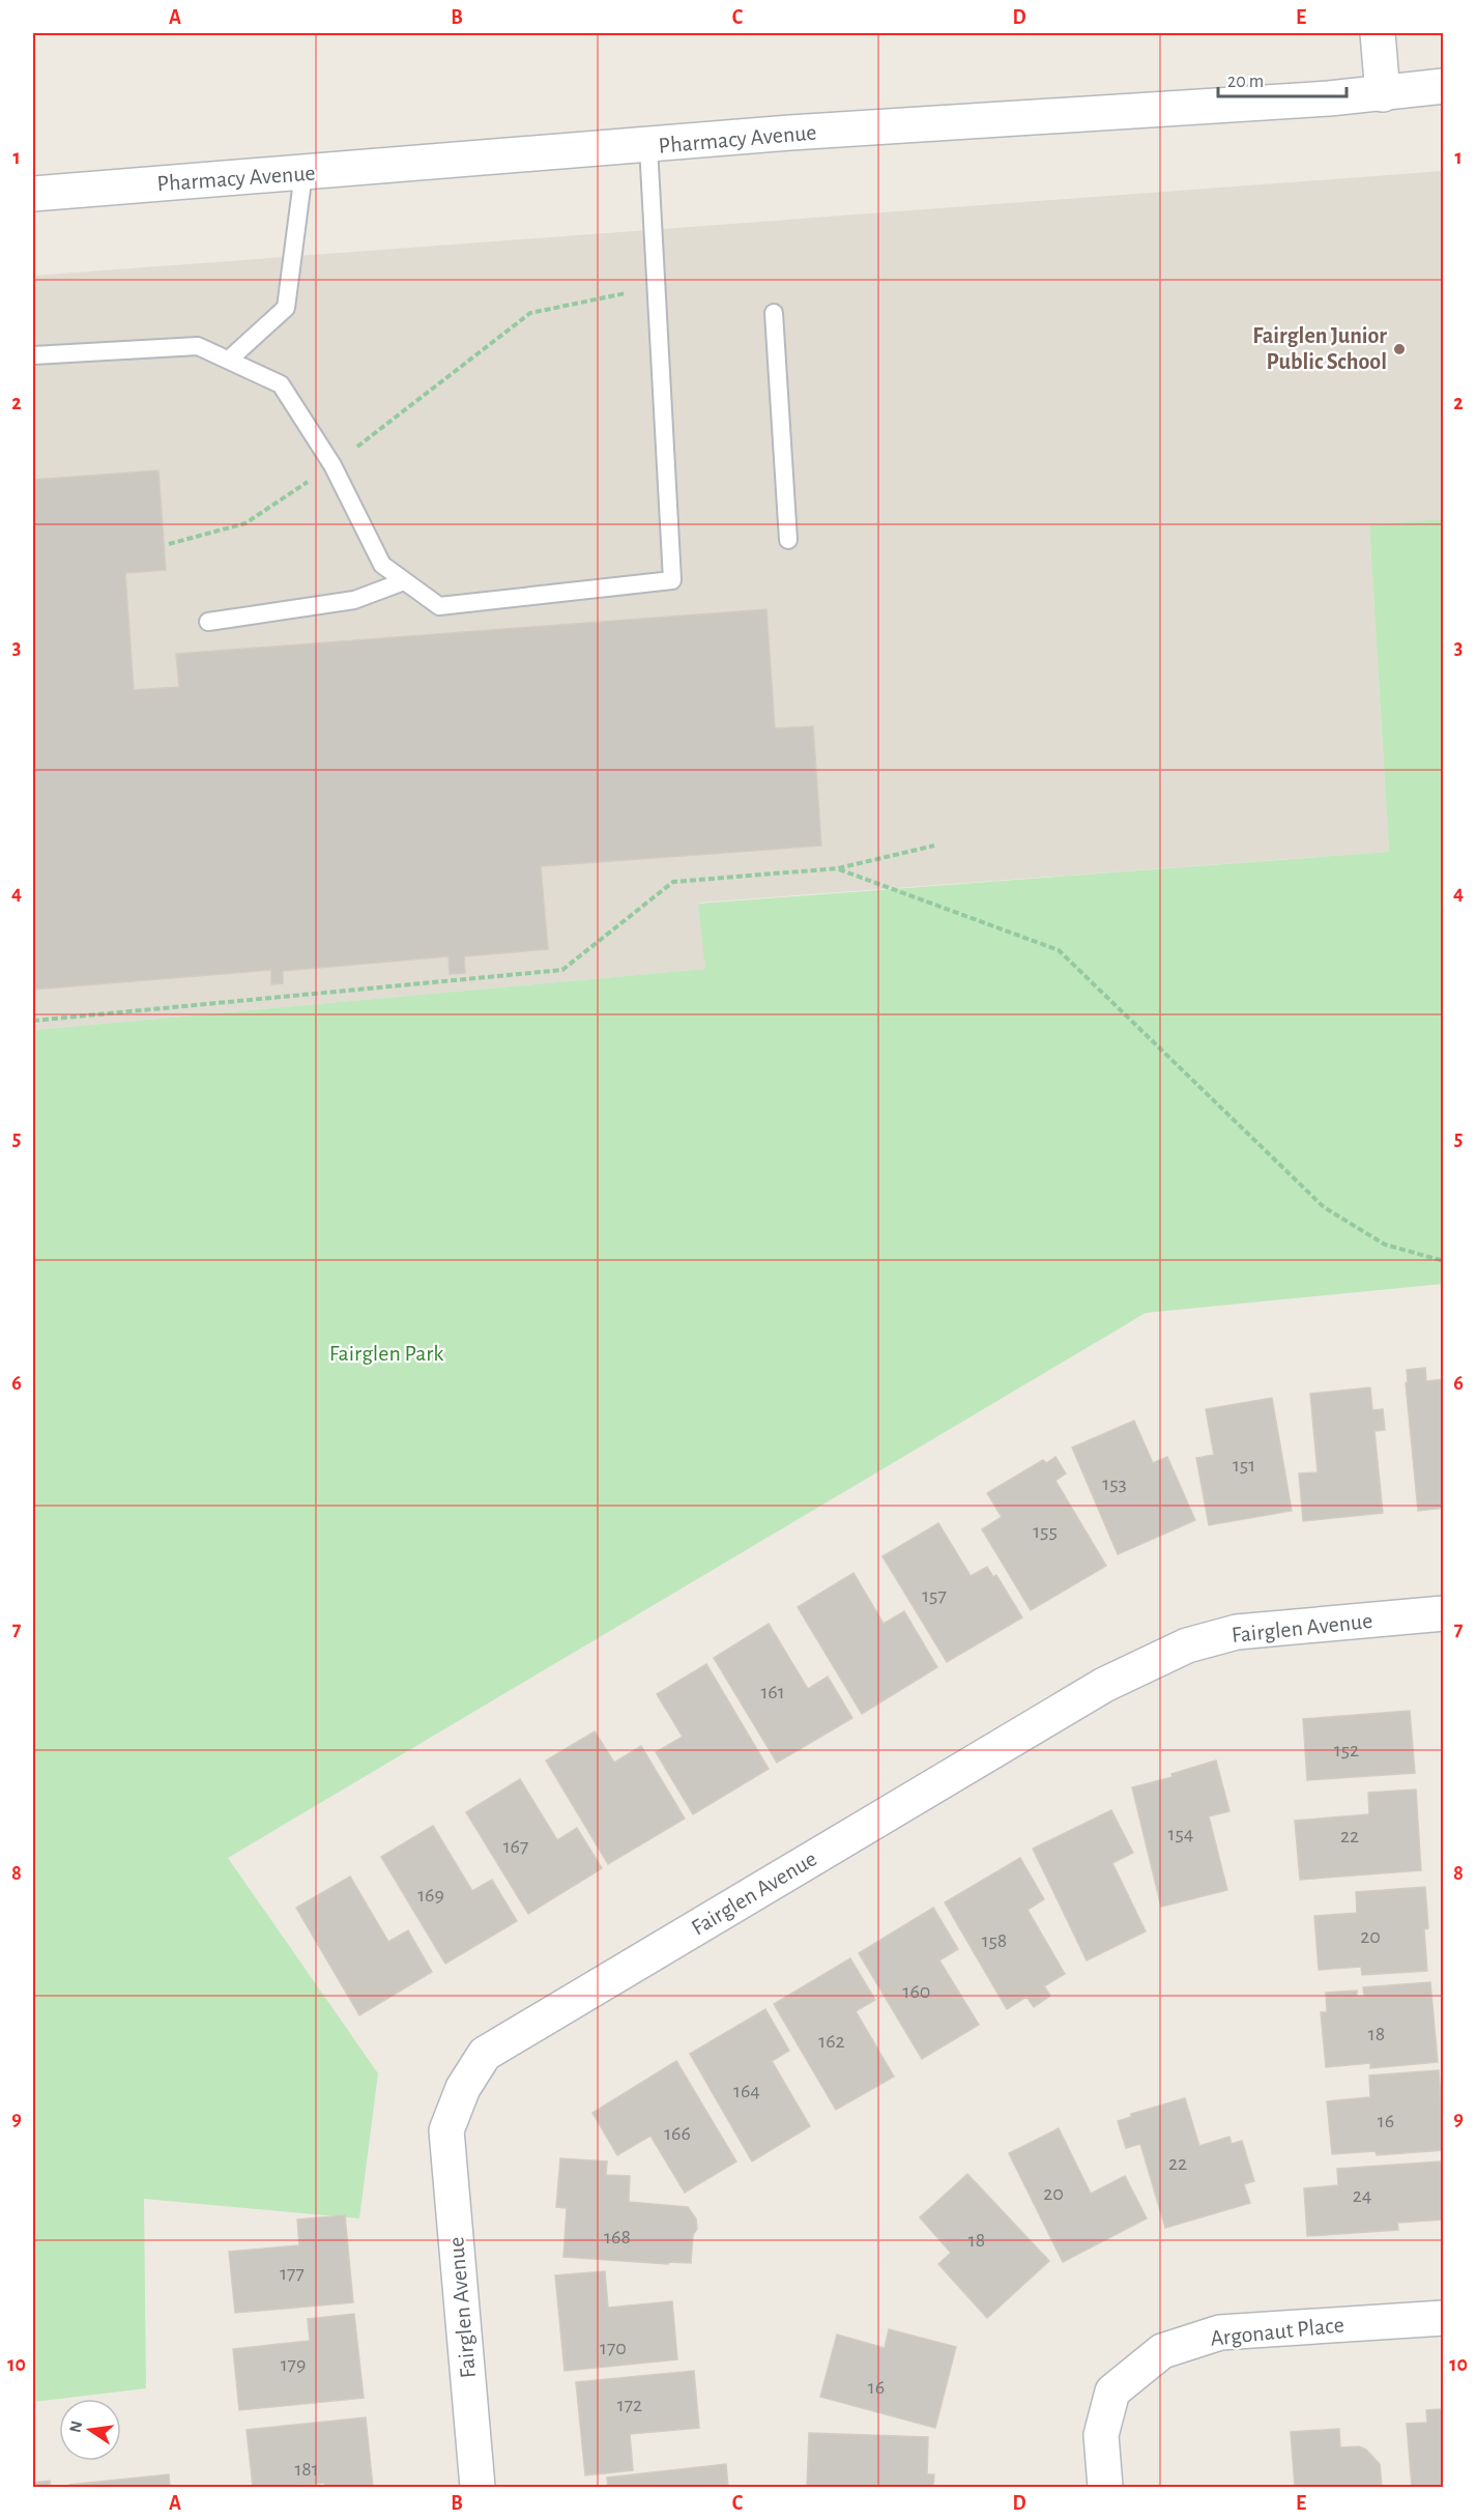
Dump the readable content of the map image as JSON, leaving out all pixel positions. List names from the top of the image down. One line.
{"streets":{"street":["Pharmacy Avenue","Fairglen Avenue","Argonaut Place"]},"parks":["Fairglen Park"],"places":["Fairglen Junior Public School"],"house_numbers":["151","153","155","157","161","152","154","22","167","169","20","158","160","18","162","164","16","166","22","20","24","168","18","177","170","179","16","172","181"],"scale_bar":"20 m","north":"left","grid":{"columns":["A","B","C","D","E"],"rows":["1","2","3","4","5","6","7","8","9","10"]}}
